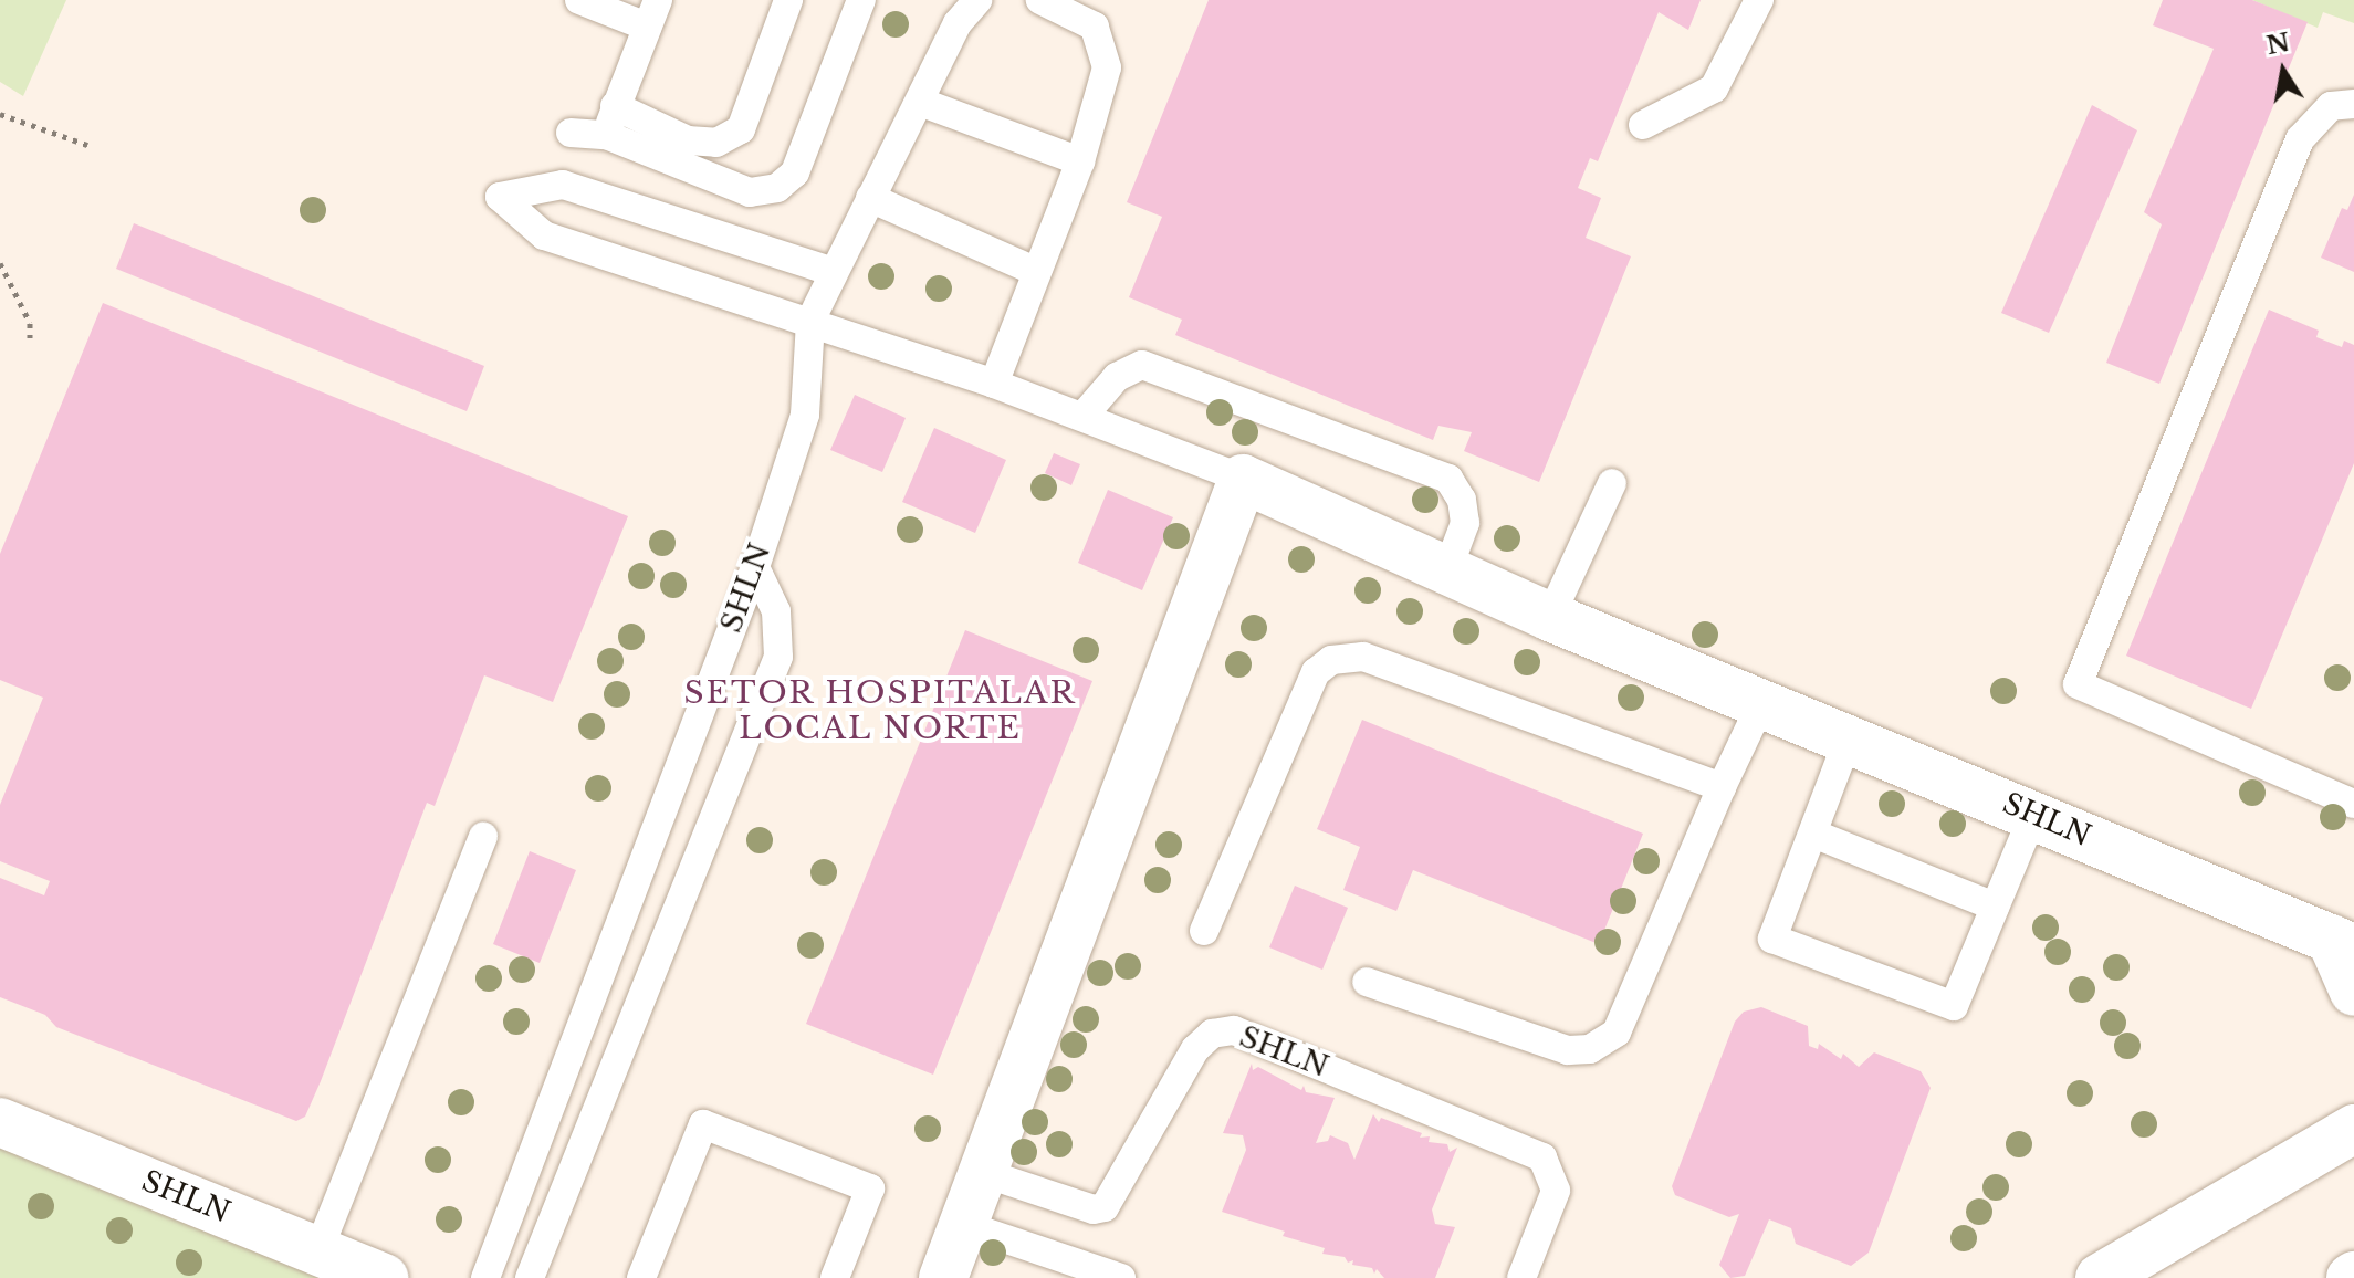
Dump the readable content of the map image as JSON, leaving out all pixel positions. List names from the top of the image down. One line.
{"streets":{"street":["SHLN"]},"districts":["SETOR HOSPITALAR LOCAL NORTE"],"north":"top"}
